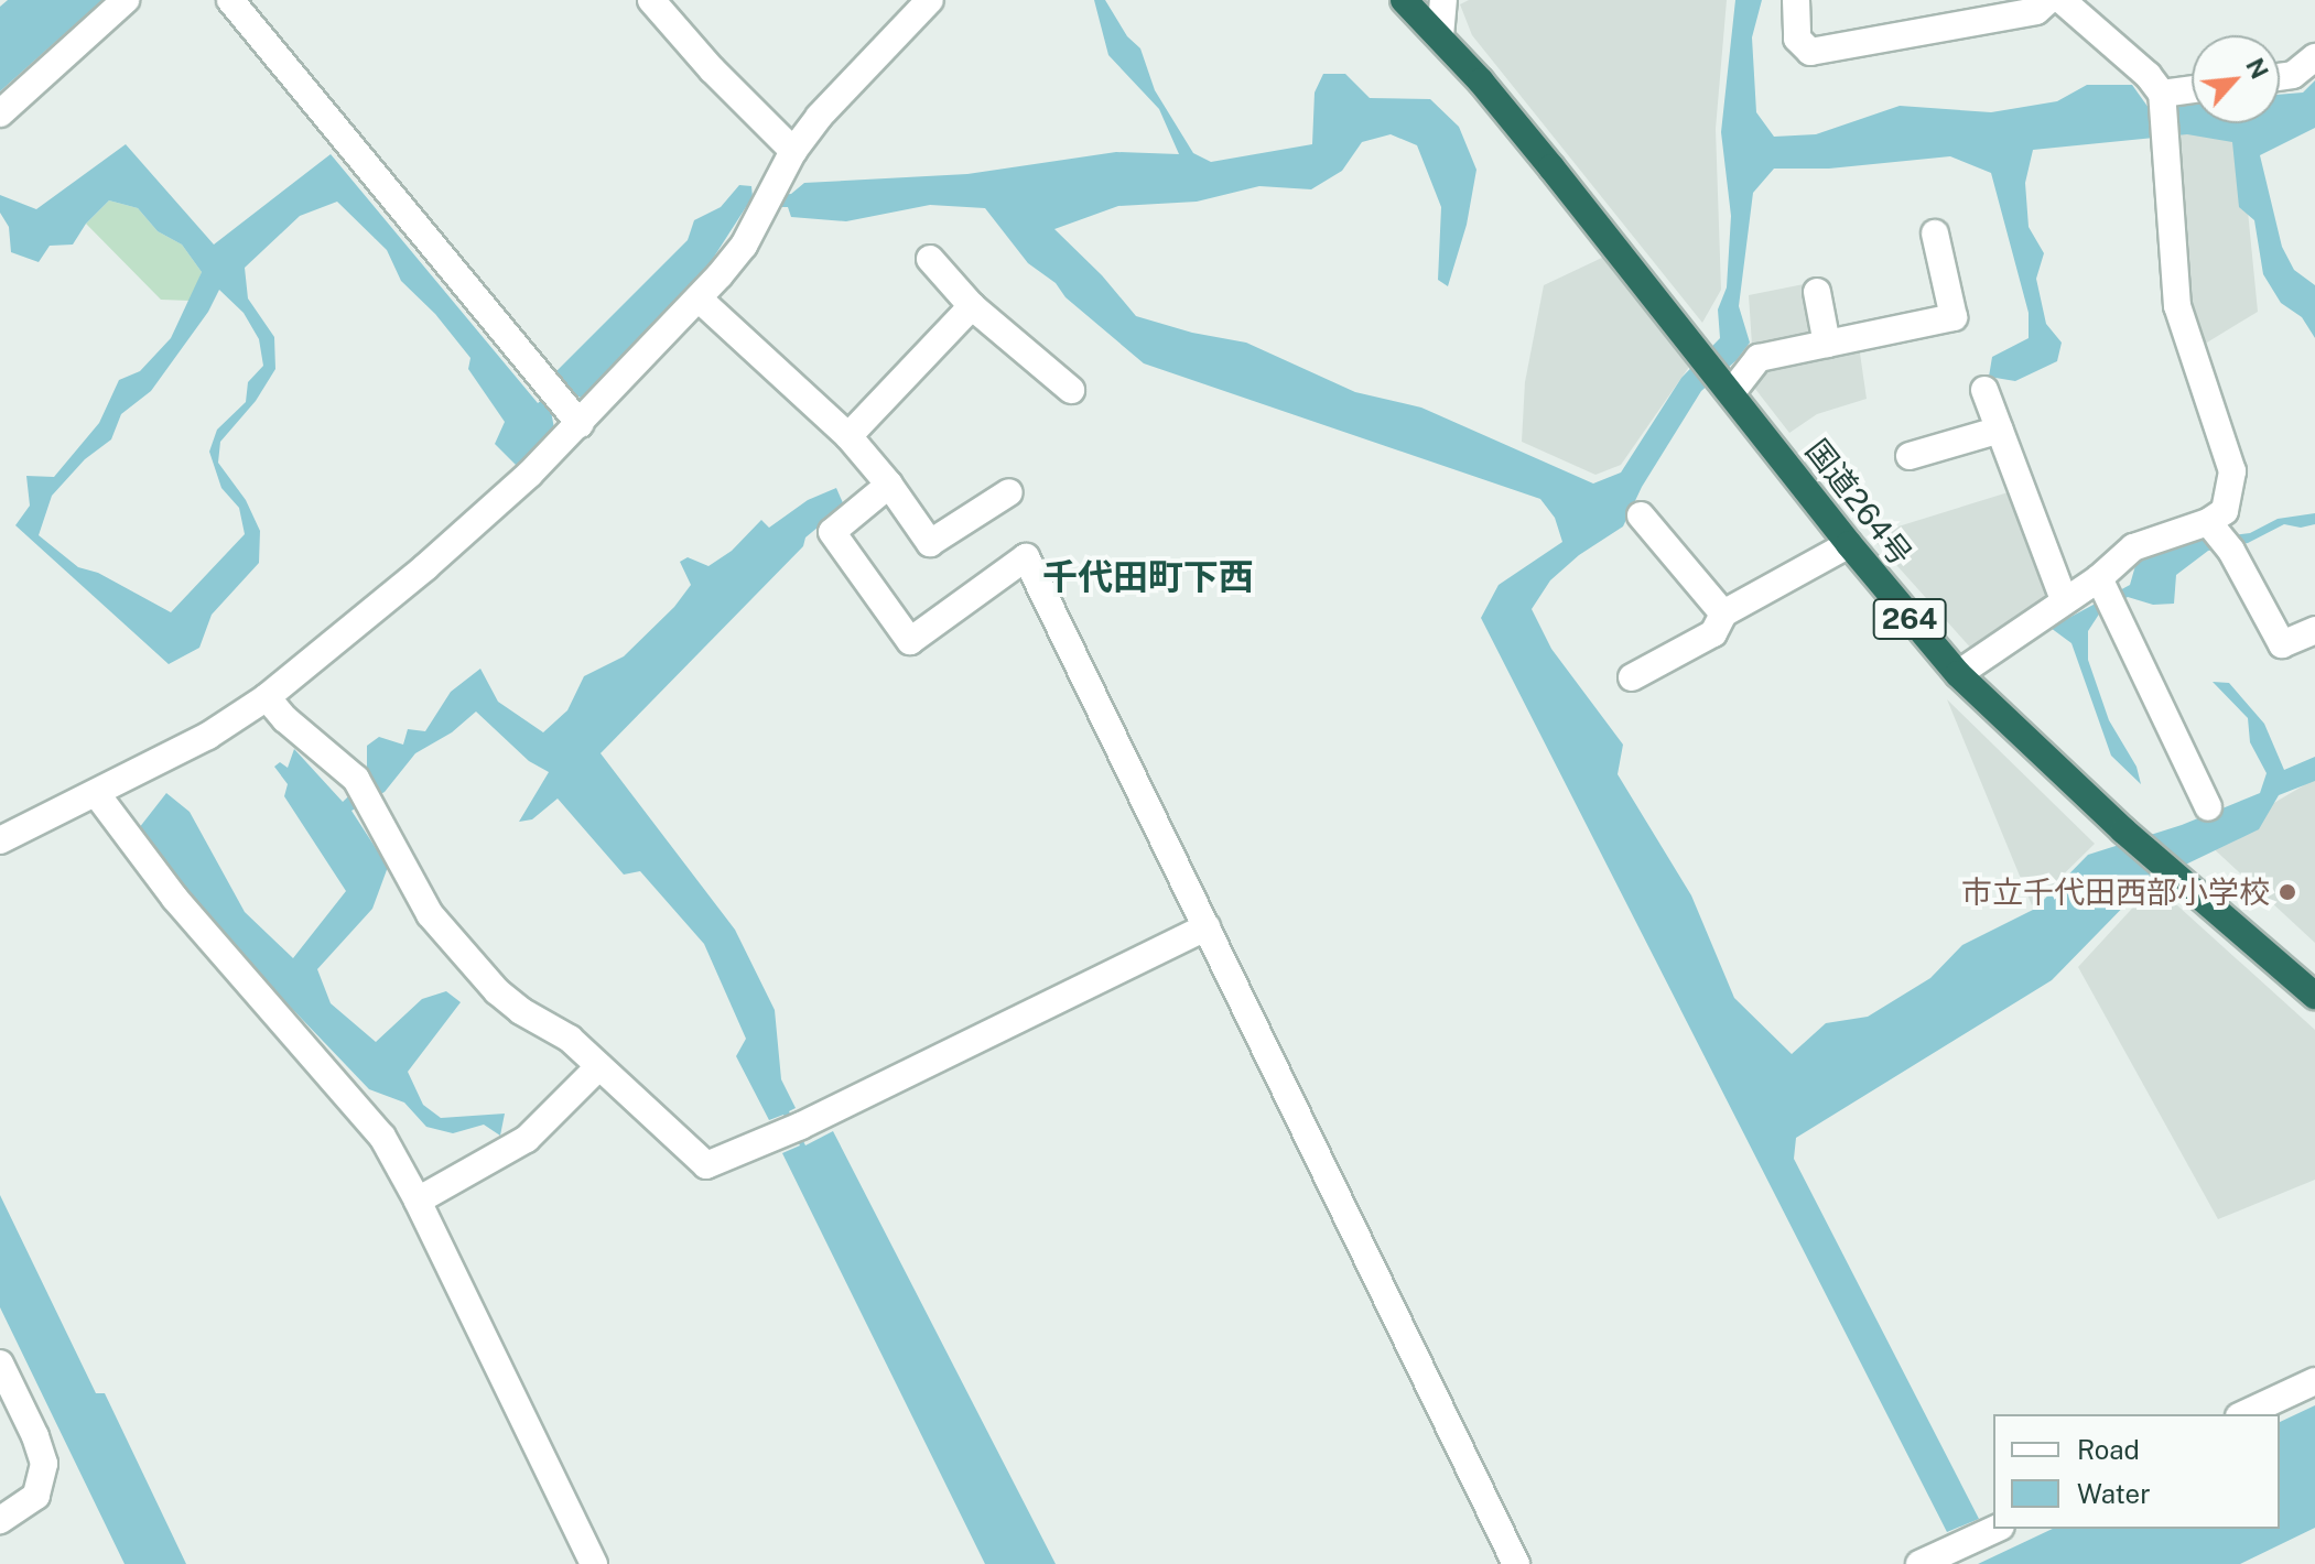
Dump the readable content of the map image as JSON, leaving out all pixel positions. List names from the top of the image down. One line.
{"streets":{"highway":["国道264号","264"]},"districts":["千代田町下西"],"places":["市立千代田西部小学校"],"legend":["Road","Water"],"north":"top right"}
